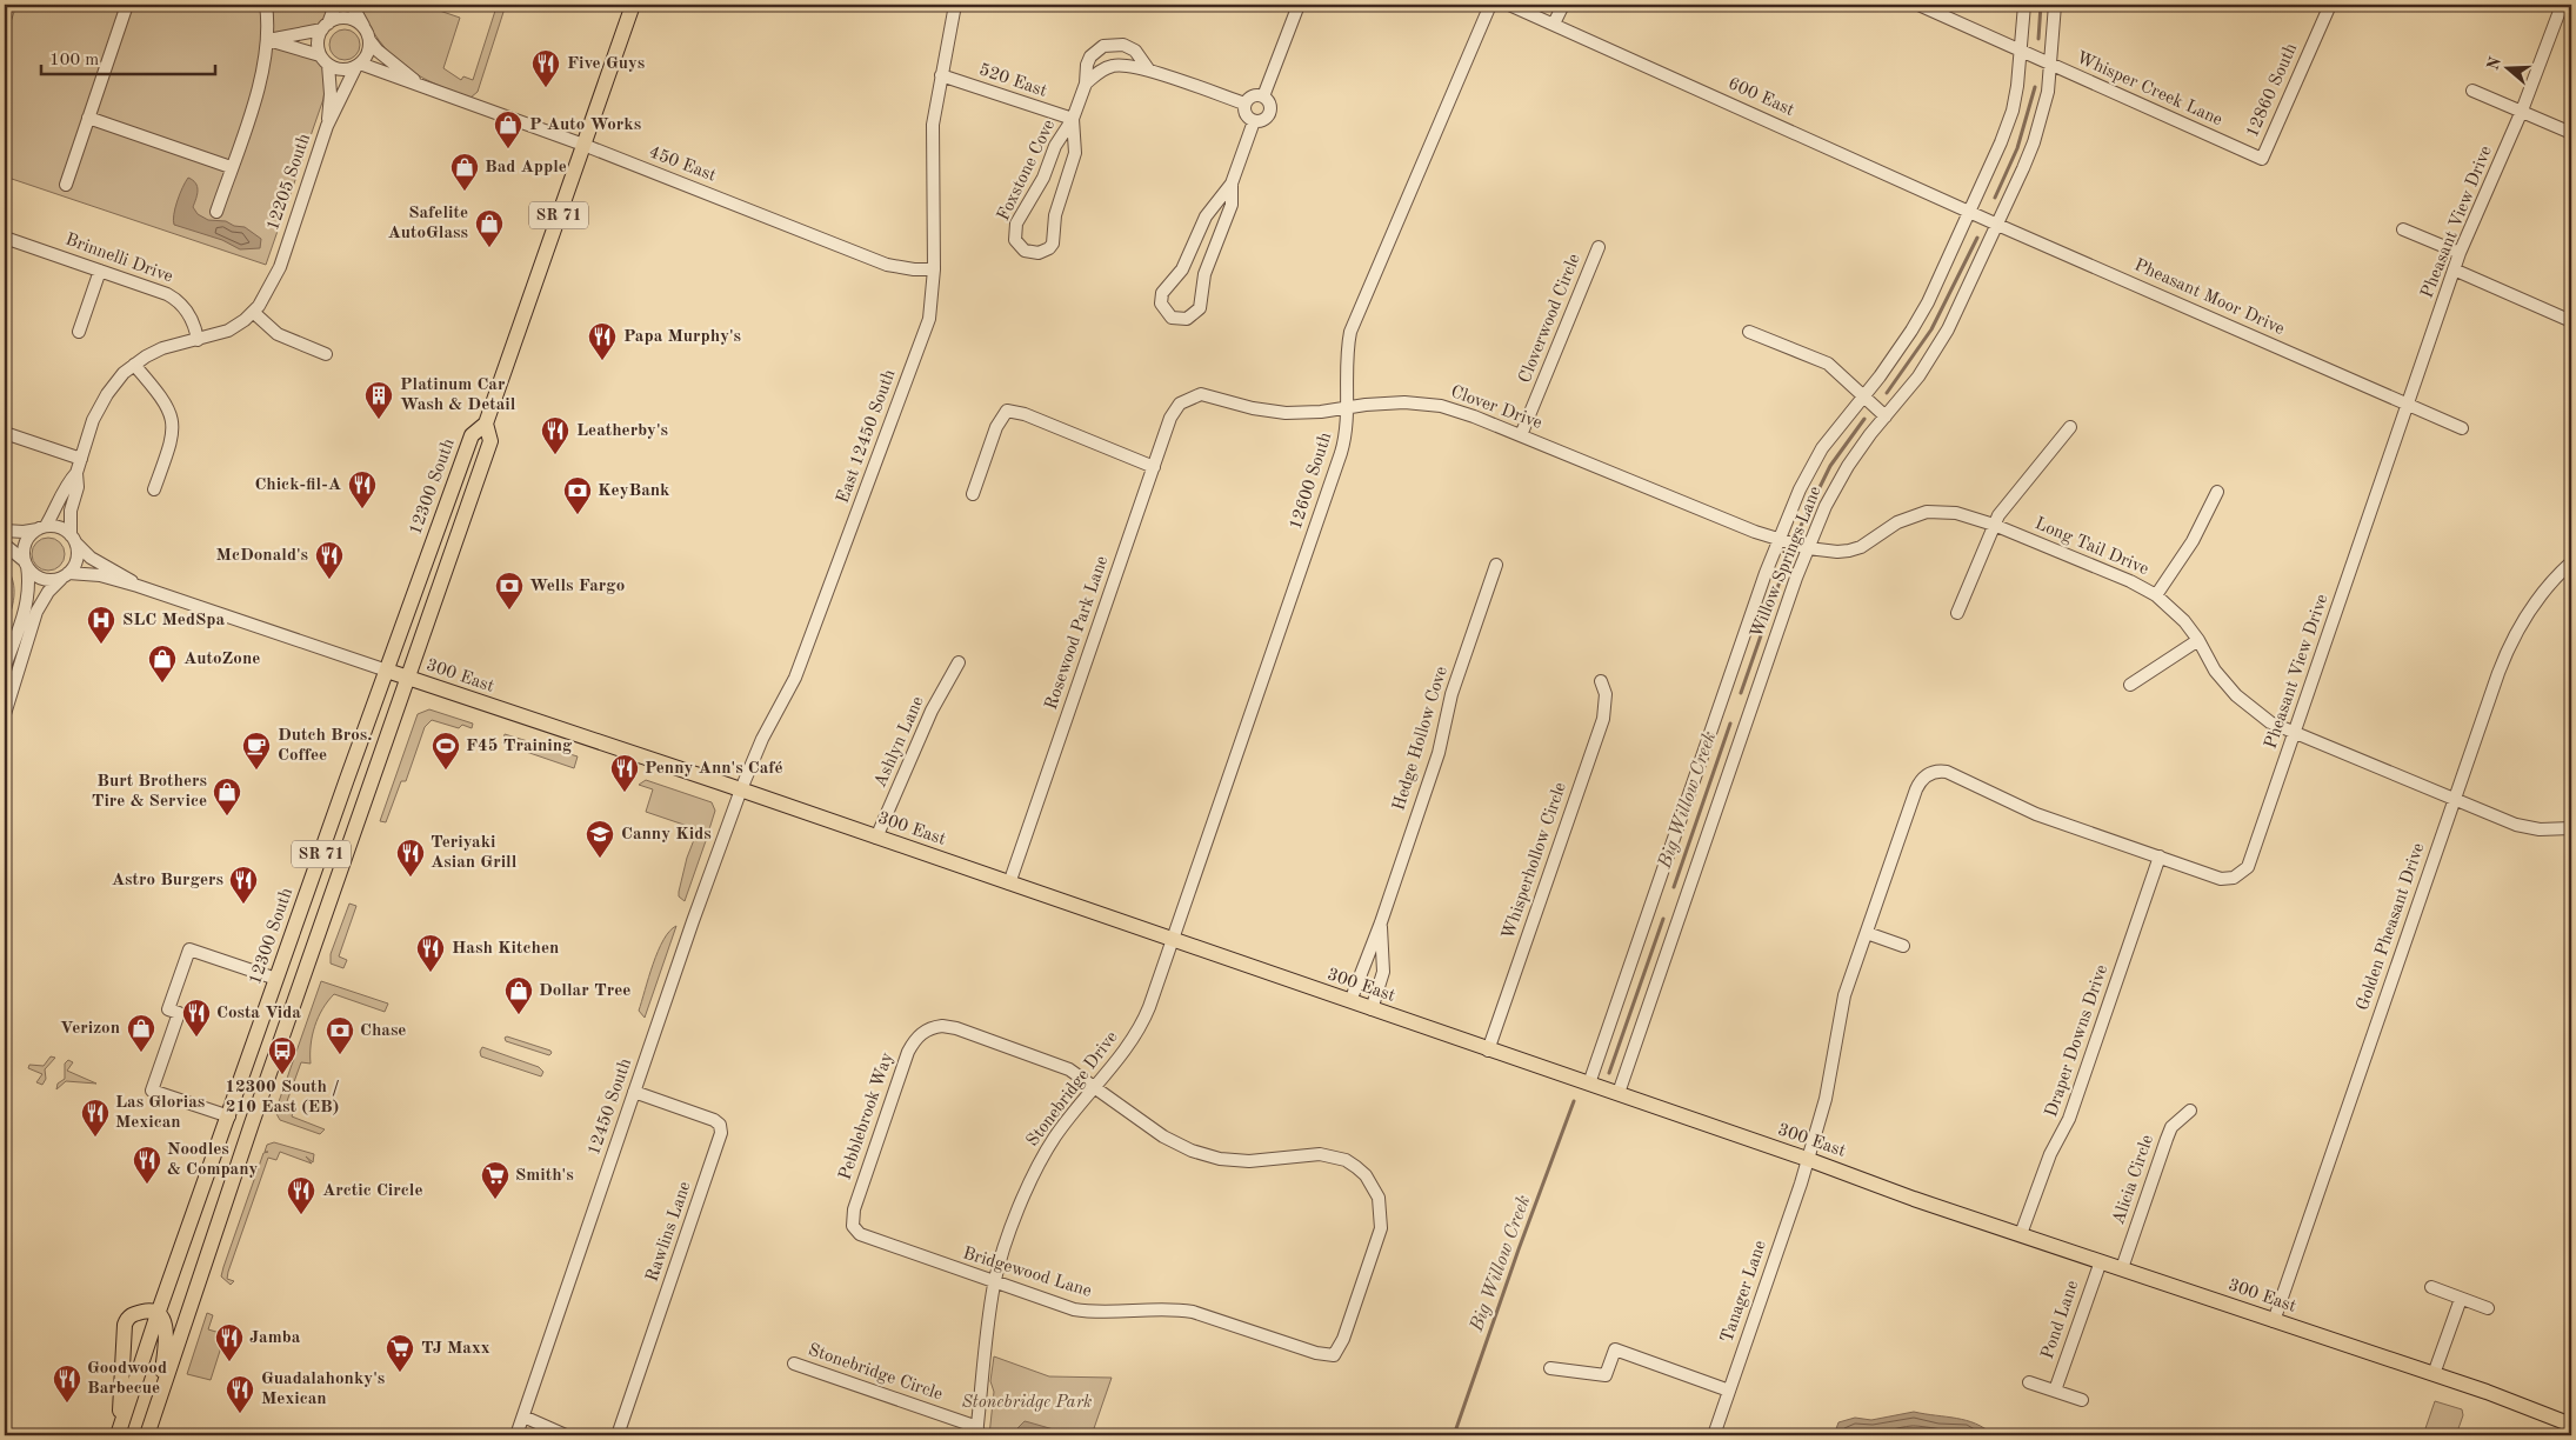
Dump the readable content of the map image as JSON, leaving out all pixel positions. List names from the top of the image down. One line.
{"streets":{"main road":["SR 71","12300 South","300 East"],"street":["520 East","Whisper Creek Lane","12860 South","600 East","450 East","Foxstone Cove","12205 South","Pheasant View Drive","Brinnelli Drive","Pheasant Moor Drive","Cloverwood Circle","Clover Drive","East 12450 South","12600 South","Long Tail Drive","Willow Springs Lane","Rosewood Park Lane","Hedge Hollow Cove","Ashlyn Lane","Whisperhollow Circle","Golden Pheasant Drive","Draper Downs Drive","Stonebridge Drive","12450 South","Pebblebrook Way","Alicia Circle","Rawlins Lane","Bridgewood Lane","Tanager Lane","Pond Lane","Stonebridge Circle"]},"crossings":[["520 East","Foxstone Cove"],["520 East","East 12450 South"],["Whisper Creek Lane","12860 South"],["Whisper Creek Lane","Willow Springs Lane"],["600 East","Pheasant Moor Drive"],["600 East","Willow Springs Lane"],["450 East","12205 South"],["450 East","East 12450 South"],["450 East","12300 South"],["12205 South","Brinnelli Drive"],["Pheasant View Drive","Pheasant Moor Drive"],["Pheasant View Drive","Long Tail Drive"],["Pheasant View Drive","300 East"],["Pheasant View Drive","Draper Downs Drive"],["Pheasant View Drive","Tanager Lane"],["Pheasant Moor Drive","Willow Springs Lane"],["Cloverwood Circle","Clover Drive"],["Clover Drive","12600 South"],["Clover Drive","Long Tail Drive"],["Clover Drive","Willow Springs Lane"],["Clover Drive","Rosewood Park Lane"],["East 12450 South","300 East"],["East 12450 South","12450 South"],["12600 South","300 East"],["12600 South","Stonebridge Drive"],["12300 South","300 East"],["Long Tail Drive","Willow Springs Lane"],["Long Tail Drive","Golden Pheasant Drive"],["Willow Springs Lane","300 East"],["Rosewood Park Lane","300 East"],["300 East","Hedge Hollow Cove"],["300 East","Ashlyn Lane"],["300 East","Whisperhollow Circle"],["300 East","Golden Pheasant Drive"],["300 East","Draper Downs Drive"],["300 East","Stonebridge Drive"],["300 East","12450 South"],["300 East","Alicia Circle"],["300 East","Tanager Lane"],["300 East","Pond Lane"],["Stonebridge Drive","Pebblebrook Way"],["Stonebridge Drive","Bridgewood Lane"],["Stonebridge Drive","Stonebridge Circle"],["12450 South","Rawlins Lane"],["Pebblebrook Way","Bridgewood Lane"]],"water":["Big Willow Creek"],"parks":["Stonebridge Park"],"places":{"restaurant":["Five Guys","Papa Murphy's","Leatherby's","Chick-fil-A","McDonald's","Penny Ann's Café","Teriyaki Asian Grill","Astro Burgers","Hash Kitchen","Costa Vida","Las Glorias Mexican","Noodles & Company","Arctic Circle","Jamba","Goodwood Barbecue","Guadalahonky's Mexican"],"shop":["P Auto Works","Bad Apple","Safelite AutoGlass","AutoZone","Burt Brothers Tire & Service","Dollar Tree","Verizon"],"building":["Platinum Car Wash & Detail"],"bank":["KeyBank","Wells Fargo","Chase"],"hospital":["SLC MedSpa"],"cafe":["Dutch Bros. Coffee"],"sports":["F45 Training"],"school or university":["Canny Kids"],"bus stop":["12300 South / 210 East (EB)"],"supermarket":["Smith's","TJ Maxx"]},"scale_bar":"100 m","north":"left"}
